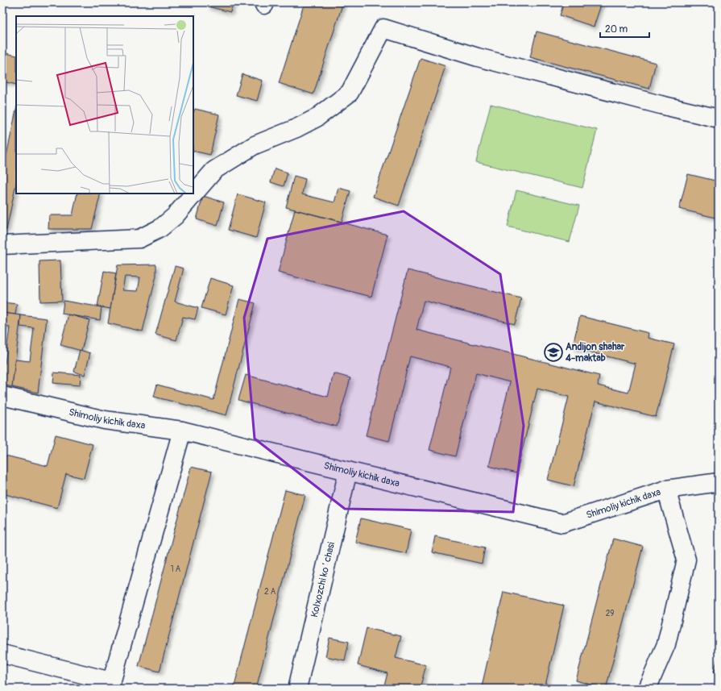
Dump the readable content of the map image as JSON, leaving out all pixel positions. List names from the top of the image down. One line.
{"streets":{"street":["Shimoliy kichik daxa","Kolxozchi koʻchasi"]},"crossings":[["Shimoliy kichik daxa","Kolxozchi koʻchasi"]],"places":{"school or university":["Andijon shahar 4-maktab"]},"house_numbers":["1 А","2 А","29"],"scale_bar":"20 m"}
